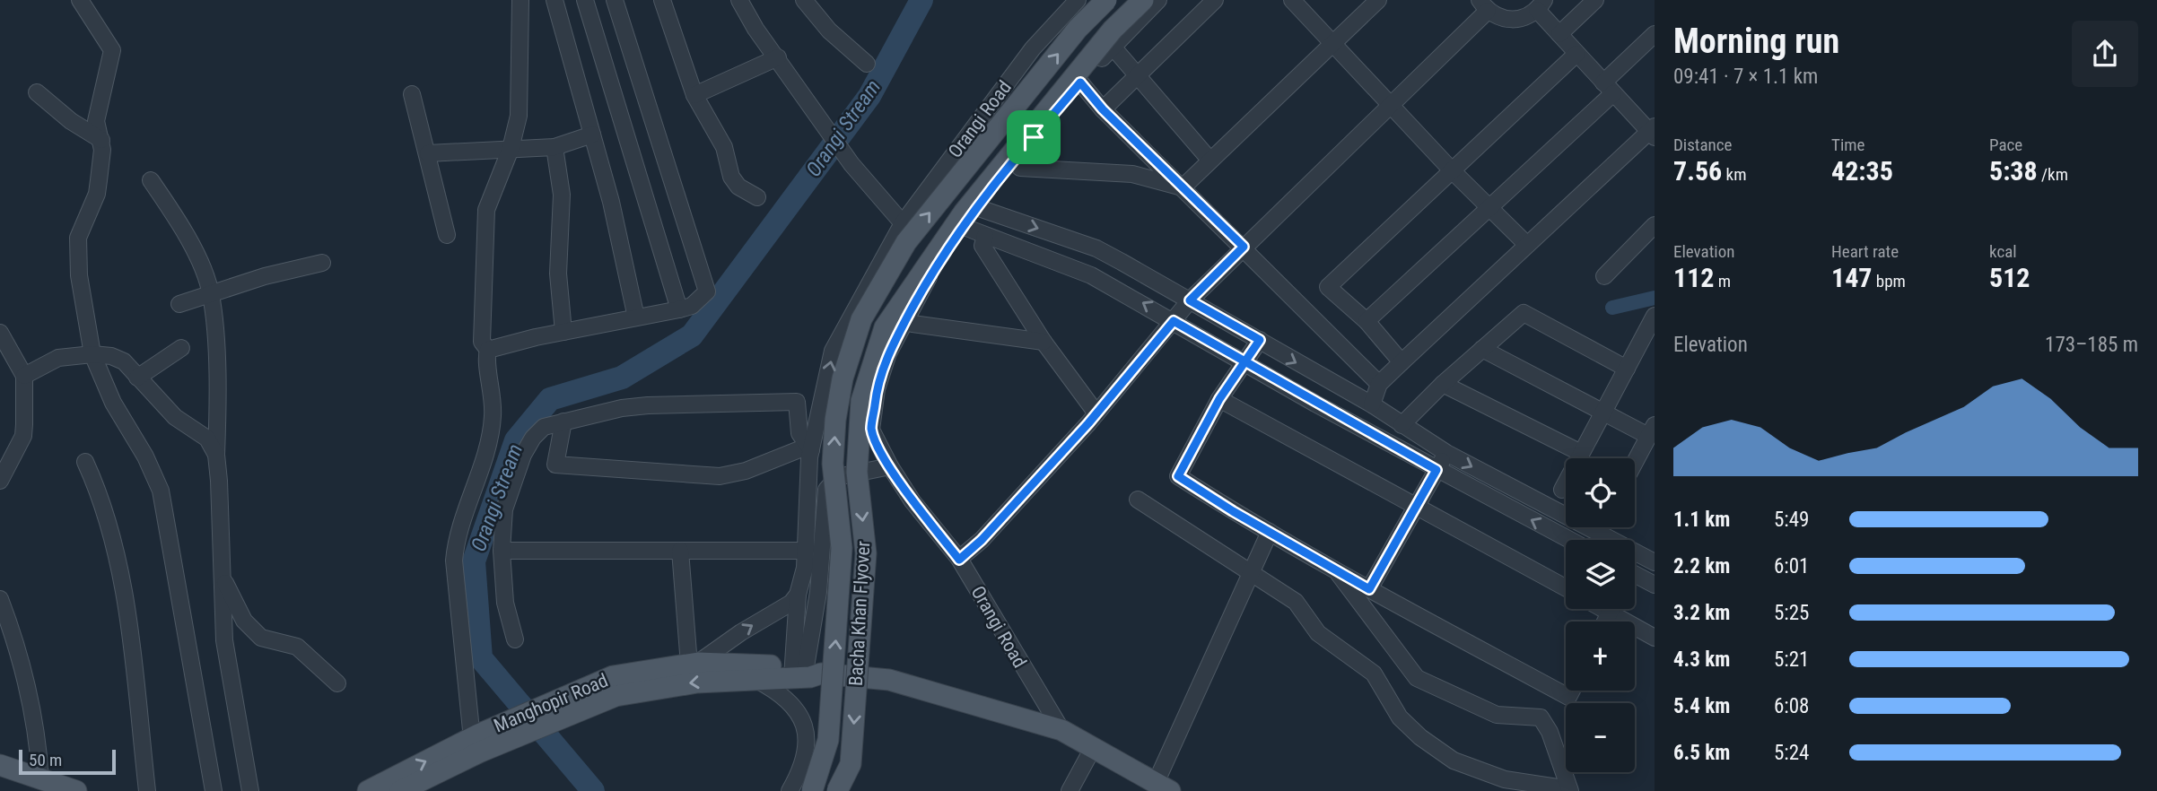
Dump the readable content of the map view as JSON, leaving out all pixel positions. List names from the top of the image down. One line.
{"streets":{"main road":["Bacha Khan Flyover","Manghopir Road"],"street":["Orangi Road"]},"crossings":[["Orangi Road","Manghopir Road"]],"water":["Orangi Stream"],"scale_bar":"50 m","page":{"heading":["Morning run","09:41 · 7 × 1.1 km"],"stats":[["Distance","7.56 km"],["Time","42:35"],["Pace","5:38 /km"],["Elevation","112 m"],["Heart rate","147 bpm"],["kcal","512"]],"chart":["Elevation","173–185 m"],"map_buttons":["+","−"],"list":[{"name":"1.1 km","note":"5:49"},{"name":"2.2 km","note":"6:01"},{"name":"3.2 km","note":"5:25"},{"name":"4.3 km","note":"5:21"},{"name":"5.4 km","note":"6:08"},{"name":"6.5 km","note":"5:24"}],"scale":"50 m"}}
